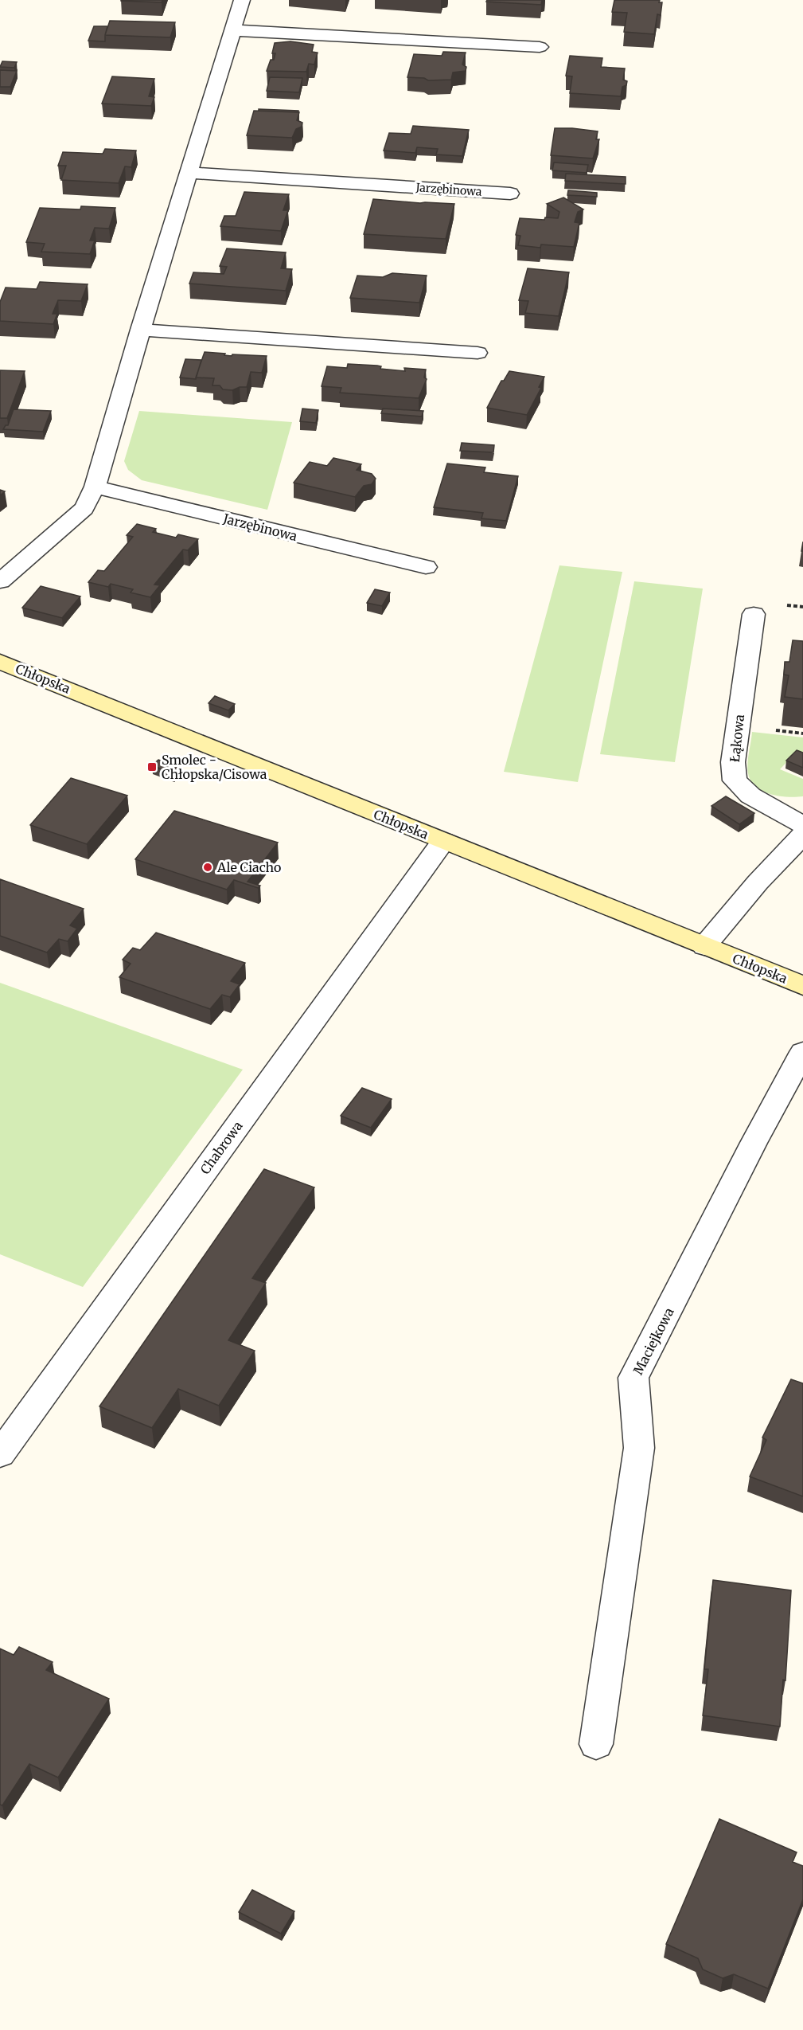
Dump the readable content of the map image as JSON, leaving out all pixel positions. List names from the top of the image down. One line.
{"streets":{"street":["Jarzębinowa","Chłopska","Łąkowa","Chabrowa","Maciejkowa"]},"crossings":[["Chłopska","Chabrowa"]],"places":{"transit":["Smolec - Chłopska/Cisowa"],"other":["Ale Ciacho"]}}
